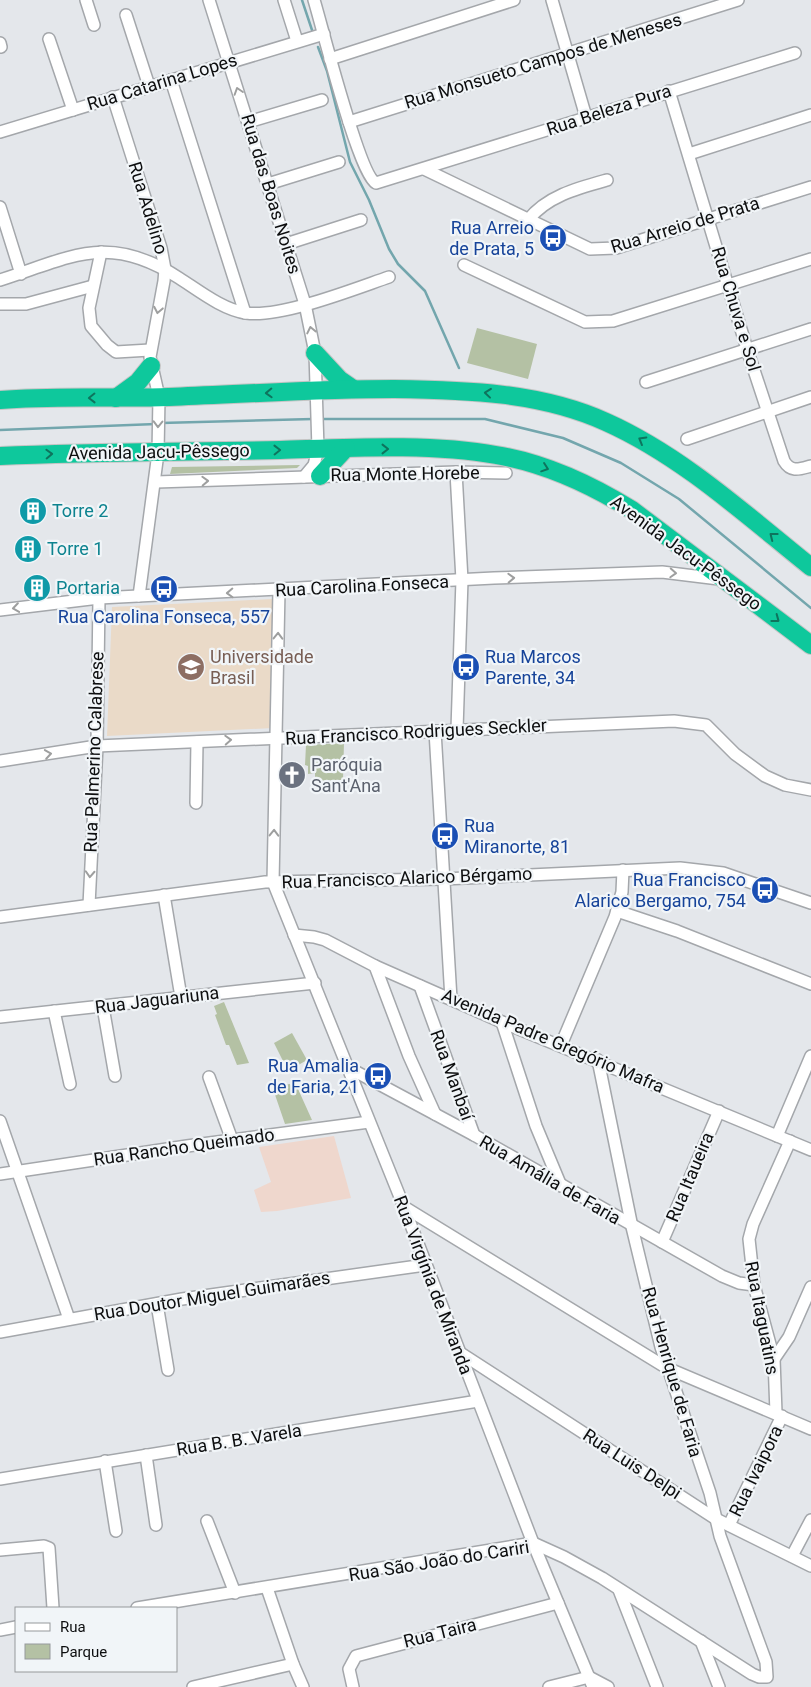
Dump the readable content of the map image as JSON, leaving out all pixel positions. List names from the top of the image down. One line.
{"streets":{"highway":["Avenida Jacu-Pêssego"],"street":["Rua Monsueto Campos de Meneses","Rua Catarina Lopes","Rua Beleza Pura","Rua das Boas Noites","Rua Adelino","Rua Arreio de Prata","Rua Chuva e Sol","Rua Monte Horebe","Rua Carolina Fonseca","Rua Francisco Rodrigues Seckler","Rua Palmerino Calabrese","Rua Francisco Alarico Bérgamo","Rua Jaguariuna","Avenida Padre Gregório Mafra","Rua Manbaí","Rua Rancho Queimado","Rua Itaueira","Rua Amália de Faria","Rua Virgínia de Miranda","Rua Doutor Miguel Guimarães","Rua Itaguatins","Rua Henrique de Faria","Rua B. B. Varela","Rua Luis Delpi","Rua Ivaipora","Rua São João do Cariri","Rua Taira"]},"crossings":[["Rua Monsueto Campos de Meneses","Rua Beleza Pura"],["Rua Catarina Lopes","Rua das Boas Noites"],["Rua Catarina Lopes","Rua Adelino"],["Rua Beleza Pura","Rua Arreio de Prata"],["Rua Beleza Pura","Rua Chuva e Sol"],["Rua Arreio de Prata","Rua Chuva e Sol"],["Avenida Jacu-Pêssego","Rua Monte Horebe"],["Avenida Jacu-Pêssego","Rua Carolina Fonseca"],["Rua Carolina Fonseca","Rua Palmerino Calabrese"],["Rua Francisco Rodrigues Seckler","Rua Palmerino Calabrese"],["Rua Palmerino Calabrese","Rua Francisco Alarico Bérgamo"],["Rua Francisco Alarico Bérgamo","Rua Virgínia de Miranda"],["Rua Jaguariuna","Rua Virgínia de Miranda"],["Avenida Padre Gregório Mafra","Rua Manbaí"],["Avenida Padre Gregório Mafra","Rua Itaueira"],["Avenida Padre Gregório Mafra","Rua Virgínia de Miranda"],["Avenida Padre Gregório Mafra","Rua Itaguatins"],["Avenida Padre Gregório Mafra","Rua Henrique de Faria"],["Rua Manbaí","Rua Amália de Faria"],["Rua Rancho Queimado","Rua Virgínia de Miranda"],["Rua Itaueira","Rua Amália de Faria"],["Rua Amália de Faria","Rua Virgínia de Miranda"],["Rua Amália de Faria","Rua Itaguatins"],["Rua Amália de Faria","Rua Henrique de Faria"],["Rua Virgínia de Miranda","Rua Doutor Miguel Guimarães"],["Rua Virgínia de Miranda","Rua B. B. Varela"],["Rua Virgínia de Miranda","Rua Luis Delpi"],["Rua Virgínia de Miranda","Rua São João do Cariri"],["Rua Virgínia de Miranda","Rua Taira"],["Rua Itaguatins","Rua Ivaipora"],["Rua Henrique de Faria","Rua Luis Delpi"],["Rua Henrique de Faria","Rua São João do Cariri"],["Rua Luis Delpi","Rua Ivaipora"]],"one_way":["Rua Monte Horebe","Rua Palmerino Calabrese"],"places":{"bus stop":["Rua Arreio de Prata, 5","Rua Carolina Fonseca, 557","Rua Marcos Parente, 34","Rua Miranorte, 81","Rua Francisco Alarico Bergamo, 754","Rua Amalia de Faria, 21"],"building":["Torre 2","Torre 1","Portaria"],"school or university":["Universidade Brasil"],"church":["Paróquia Sant'Ana"]},"legend":["Rua","Parque"]}
